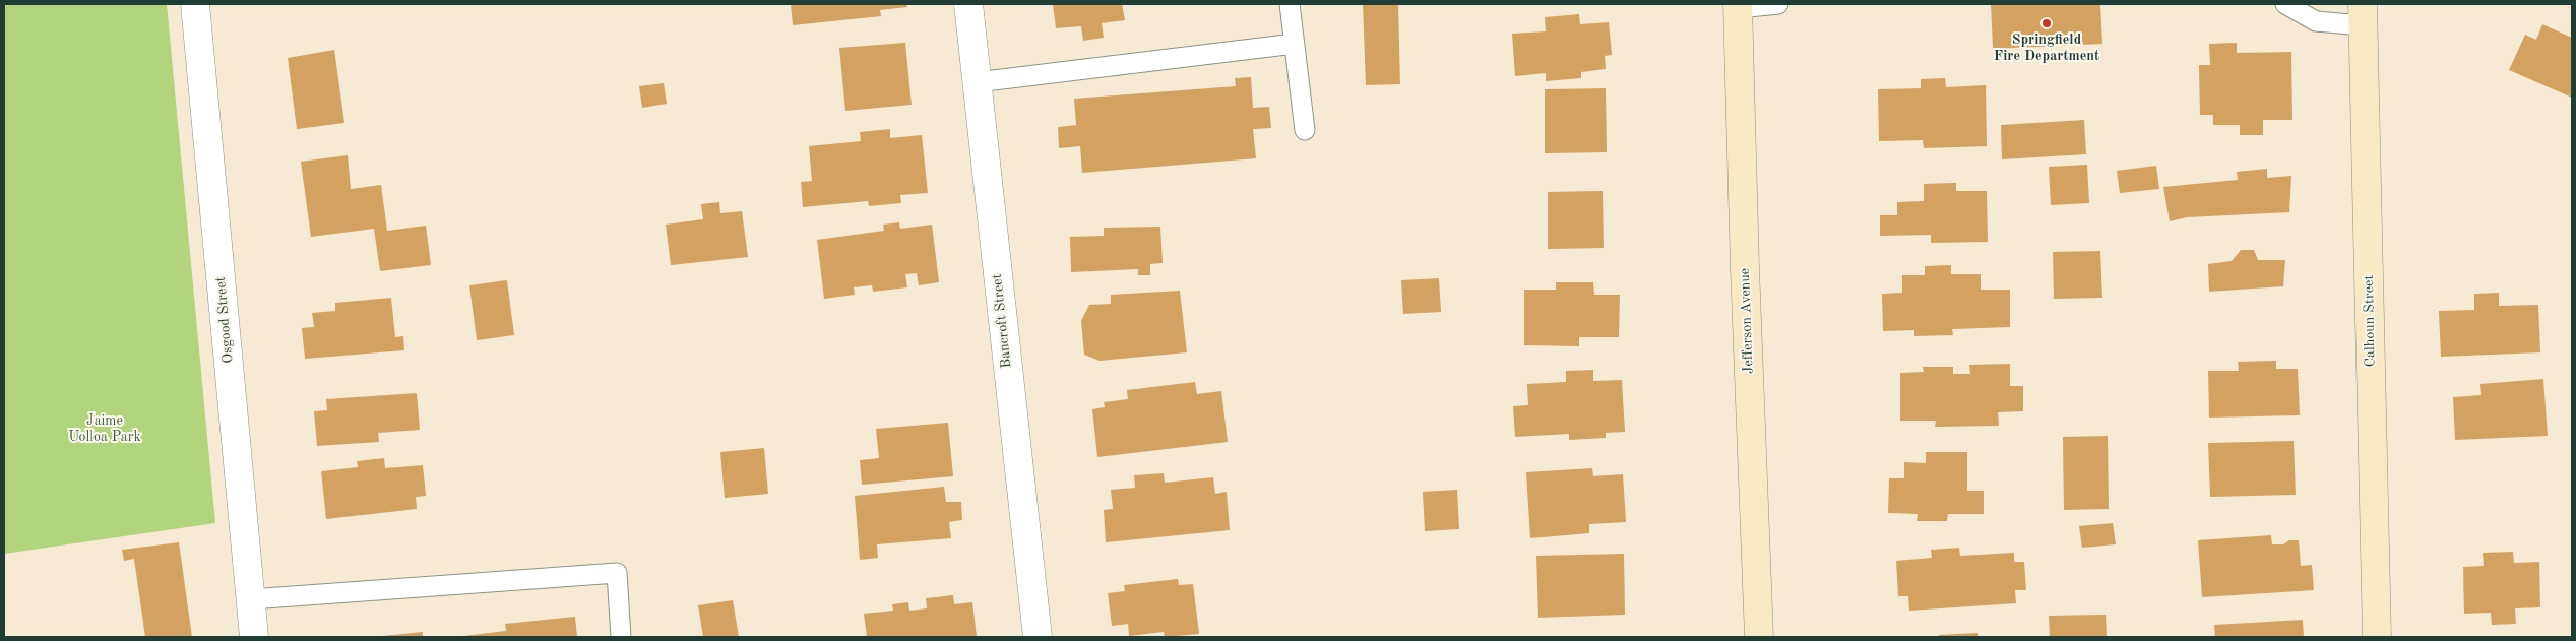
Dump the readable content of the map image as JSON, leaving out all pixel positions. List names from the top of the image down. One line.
{"streets":{"street":["Osgood Street","Bancroft Street","Jefferson Avenue","Calhoun Street"]},"parks":["Jaime Uolloa Park"],"places":["Springfield Fire Department"]}
